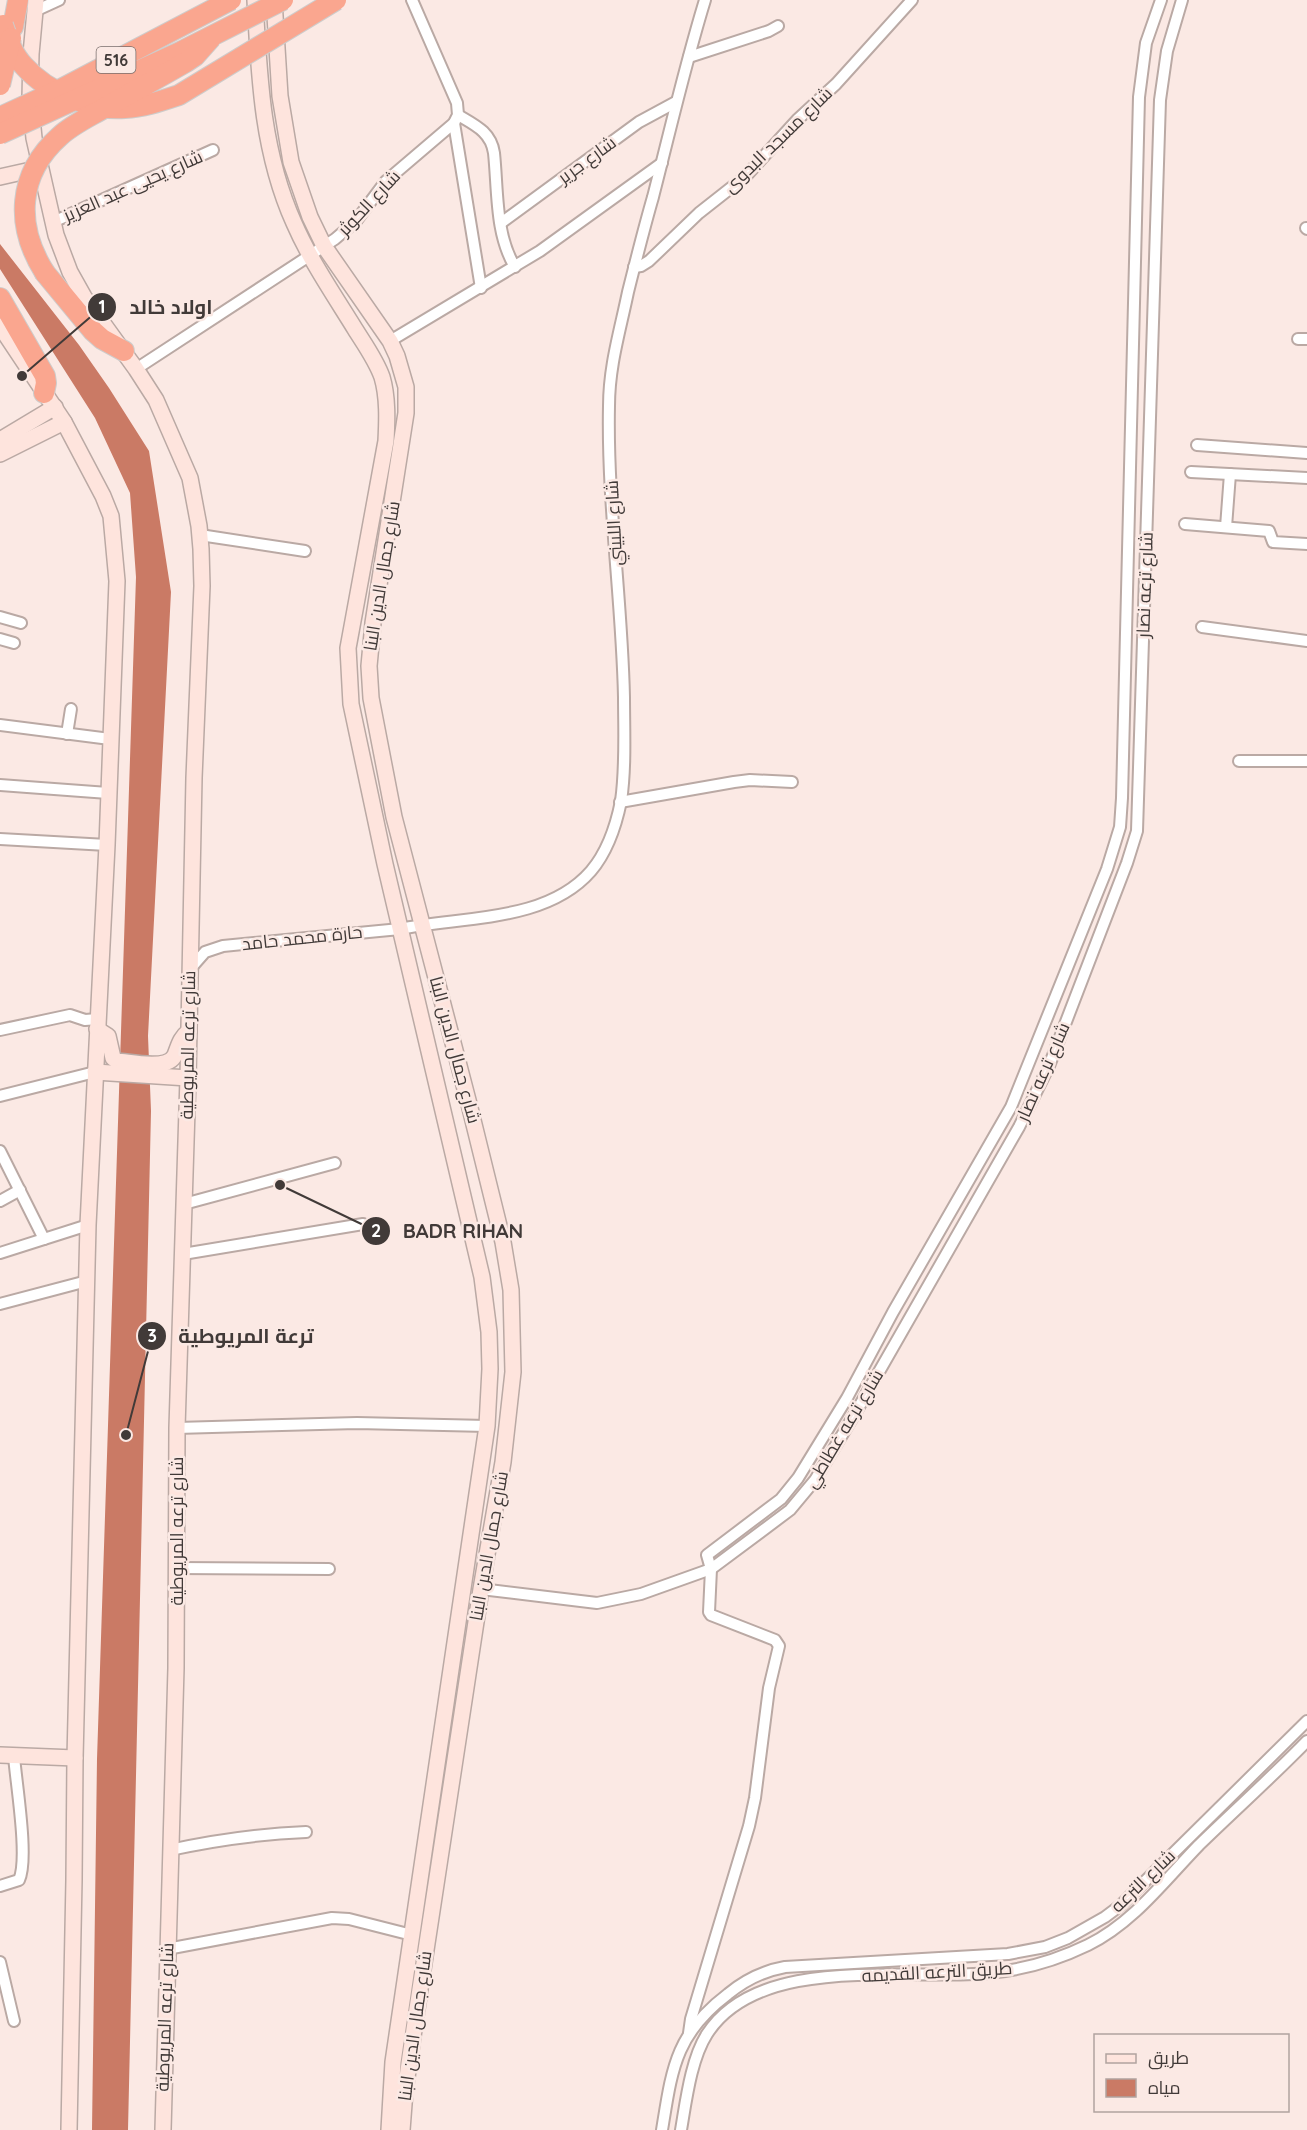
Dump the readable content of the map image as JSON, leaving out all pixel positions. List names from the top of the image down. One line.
{"streets":{"highway":["516"],"main road":["شارع جمال الدين البنا","شارع ترعه المريوطية"],"street":["شارع مسجد البدوى","شارع جرير","شارع يحيى عبد العزيز","شارع الكوثر","شارع اللبيني","شارع ترعه نصار","حارة محمد حامد","شارع ترعه غطاطي","شارع الترعه","طريق الترعه القديمه"]},"crossings":[["شارع مسجد البدوى","شارع اللبيني"],["شارع جرير","شارع اللبيني"],["شارع يحيى عبد العزيز","شارع ترعه المريوطية"],["شارع الكوثر","شارع جمال الدين البنا"],["شارع الكوثر","شارع ترعه المريوطية"],["شارع اللبيني","شارع جمال الدين البنا"],["شارع اللبيني","حارة محمد حامد"],["شارع جمال الدين البنا","حارة محمد حامد"],["شارع جمال الدين البنا","شارع ترعه غطاطي"],["شارع ترعه نصار","شارع ترعه غطاطي"],["حارة محمد حامد","شارع ترعه المريوطية"]],"places":["اولاد خالد","BADR RIHAN","ترعة المريوطية"],"legend":["طريق","مياه"]}
